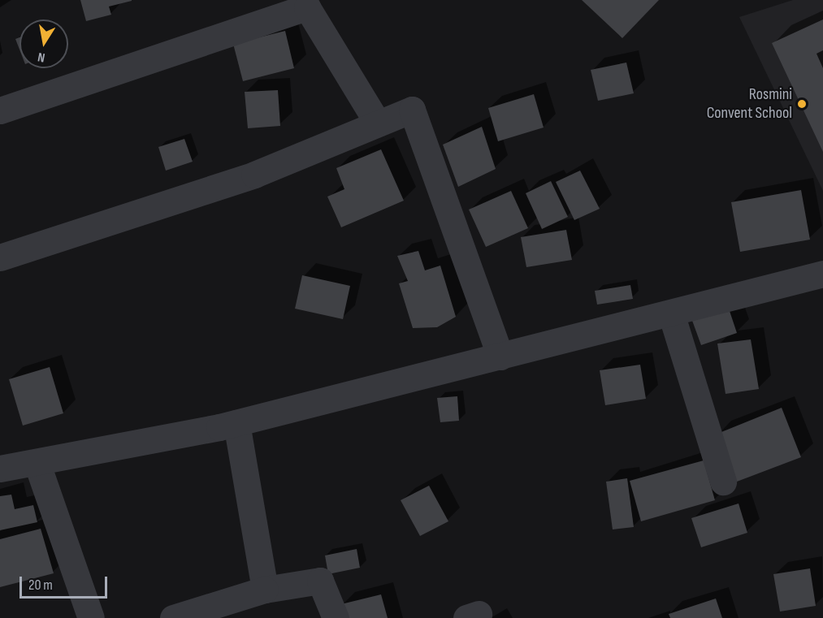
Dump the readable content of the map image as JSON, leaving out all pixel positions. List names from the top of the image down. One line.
{"places":["Rosmini Convent School"],"scale_bar":"20 m","north":"bottom"}
